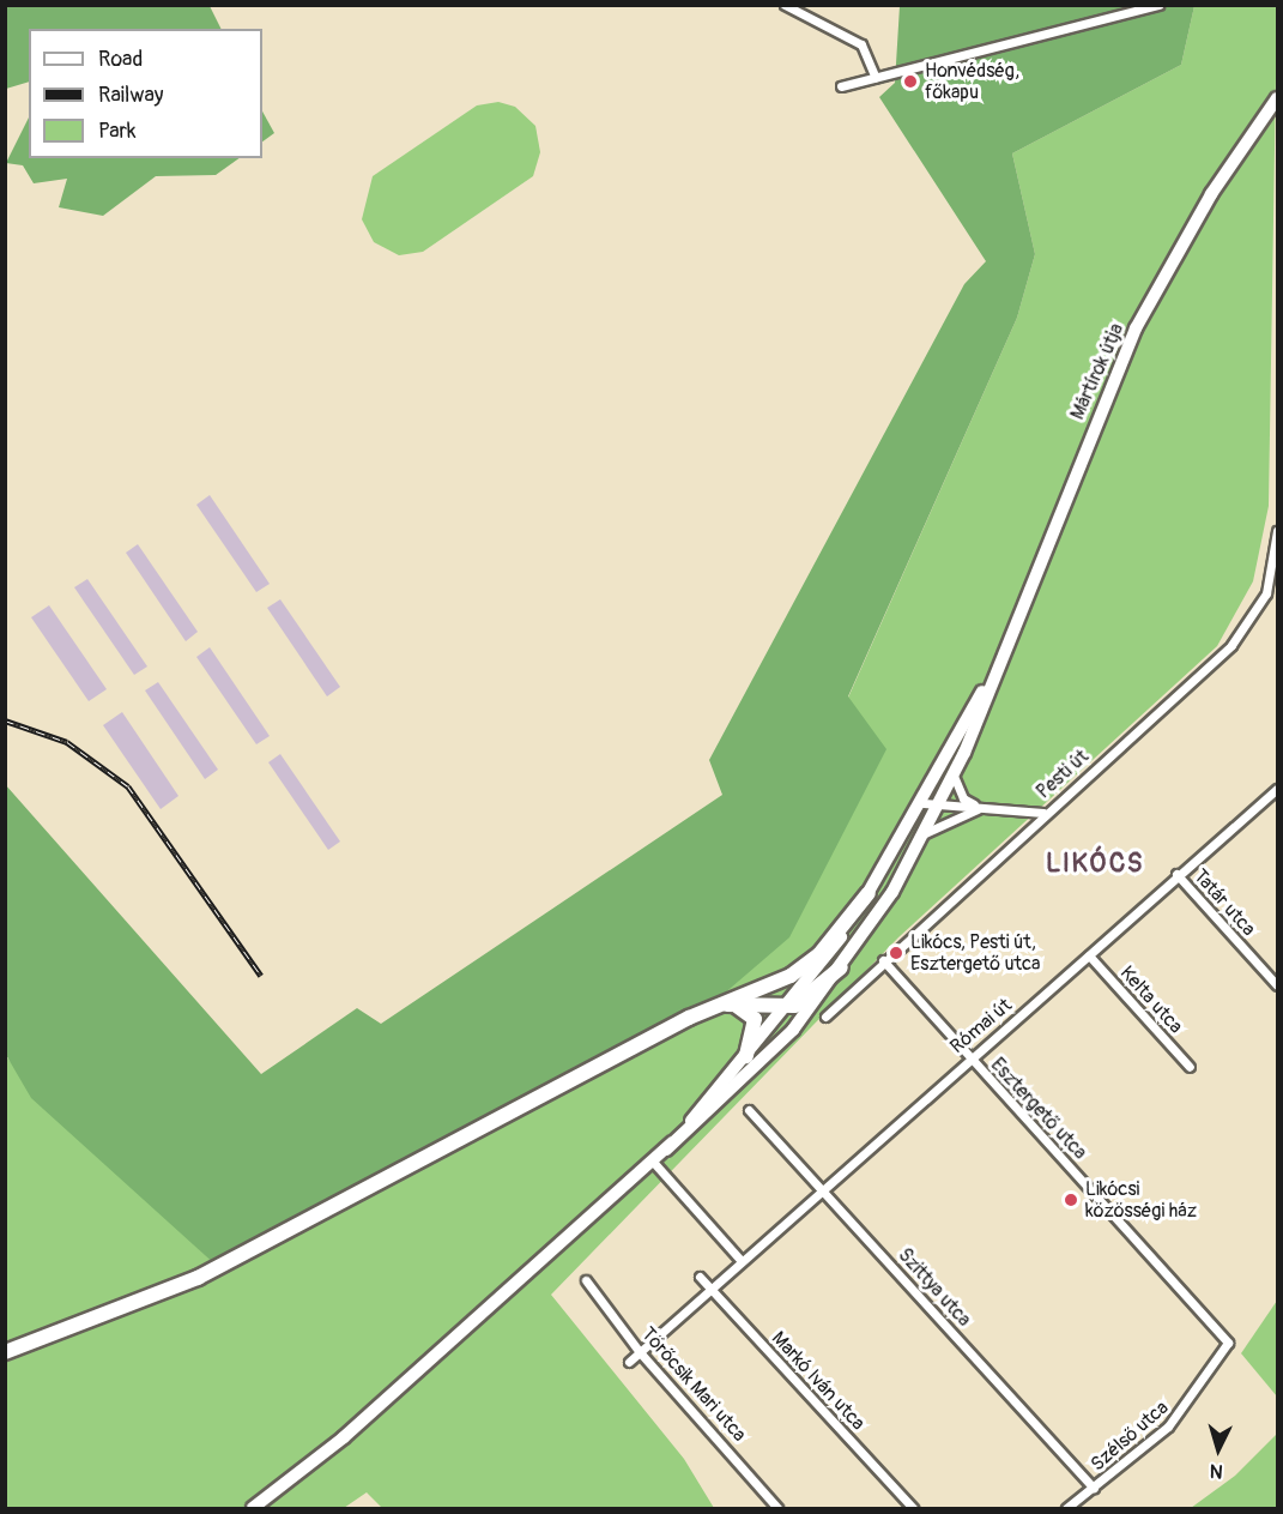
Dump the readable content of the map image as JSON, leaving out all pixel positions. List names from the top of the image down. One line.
{"streets":{"main road":["Mártírok útja"],"street":["Pesti út","Tatár utca","Kelta utca","Római út","Esztergető utca","Szittya utca","Markó Iván utca","Törőcsik Mari utca","Szélső utca"]},"crossings":[["Pesti út","Esztergető utca"],["Tatár utca","Római út"],["Kelta utca","Római út"],["Római út","Esztergető utca"],["Római út","Szittya utca"],["Római út","Markó Iván utca"],["Római út","Törőcsik Mari utca"],["Esztergető utca","Szélső utca"],["Szittya utca","Szélső utca"]],"districts":["LIKÓCS"],"places":["Honvédség, főkapu","Likócs, Pesti út, Esztergető utca","Likócsi közösségi ház"],"legend":["Road","Railway","Park"],"north":"bottom"}
